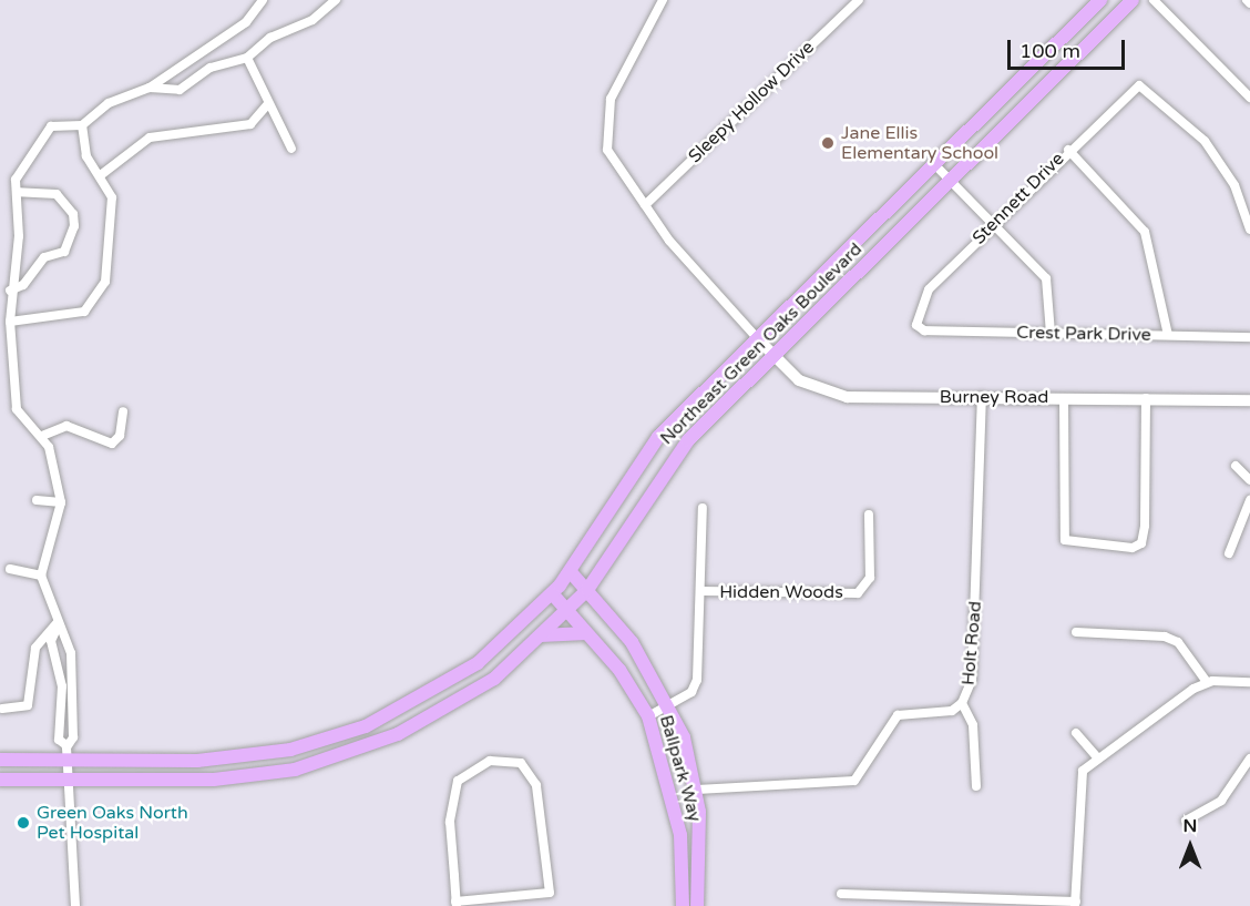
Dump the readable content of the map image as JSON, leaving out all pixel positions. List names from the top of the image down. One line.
{"streets":{"main road":["Northeast Green Oaks Boulevard","Ballpark Way"],"street":["Sleepy Hollow Drive","Stennett Drive","Crest Park Drive","Burney Road","Hidden Woods","Holt Road"]},"crossings":[["Stennett Drive","Crest Park Drive"],["Northeast Green Oaks Boulevard","Burney Road"],["Northeast Green Oaks Boulevard","Ballpark Way"],["Burney Road","Holt Road"],["Holt Road","Ballpark Way"]],"places":["Jane Ellis Elementary School","Green Oaks North Pet Hospital"],"scale_bar":"100 m","north":"top"}
